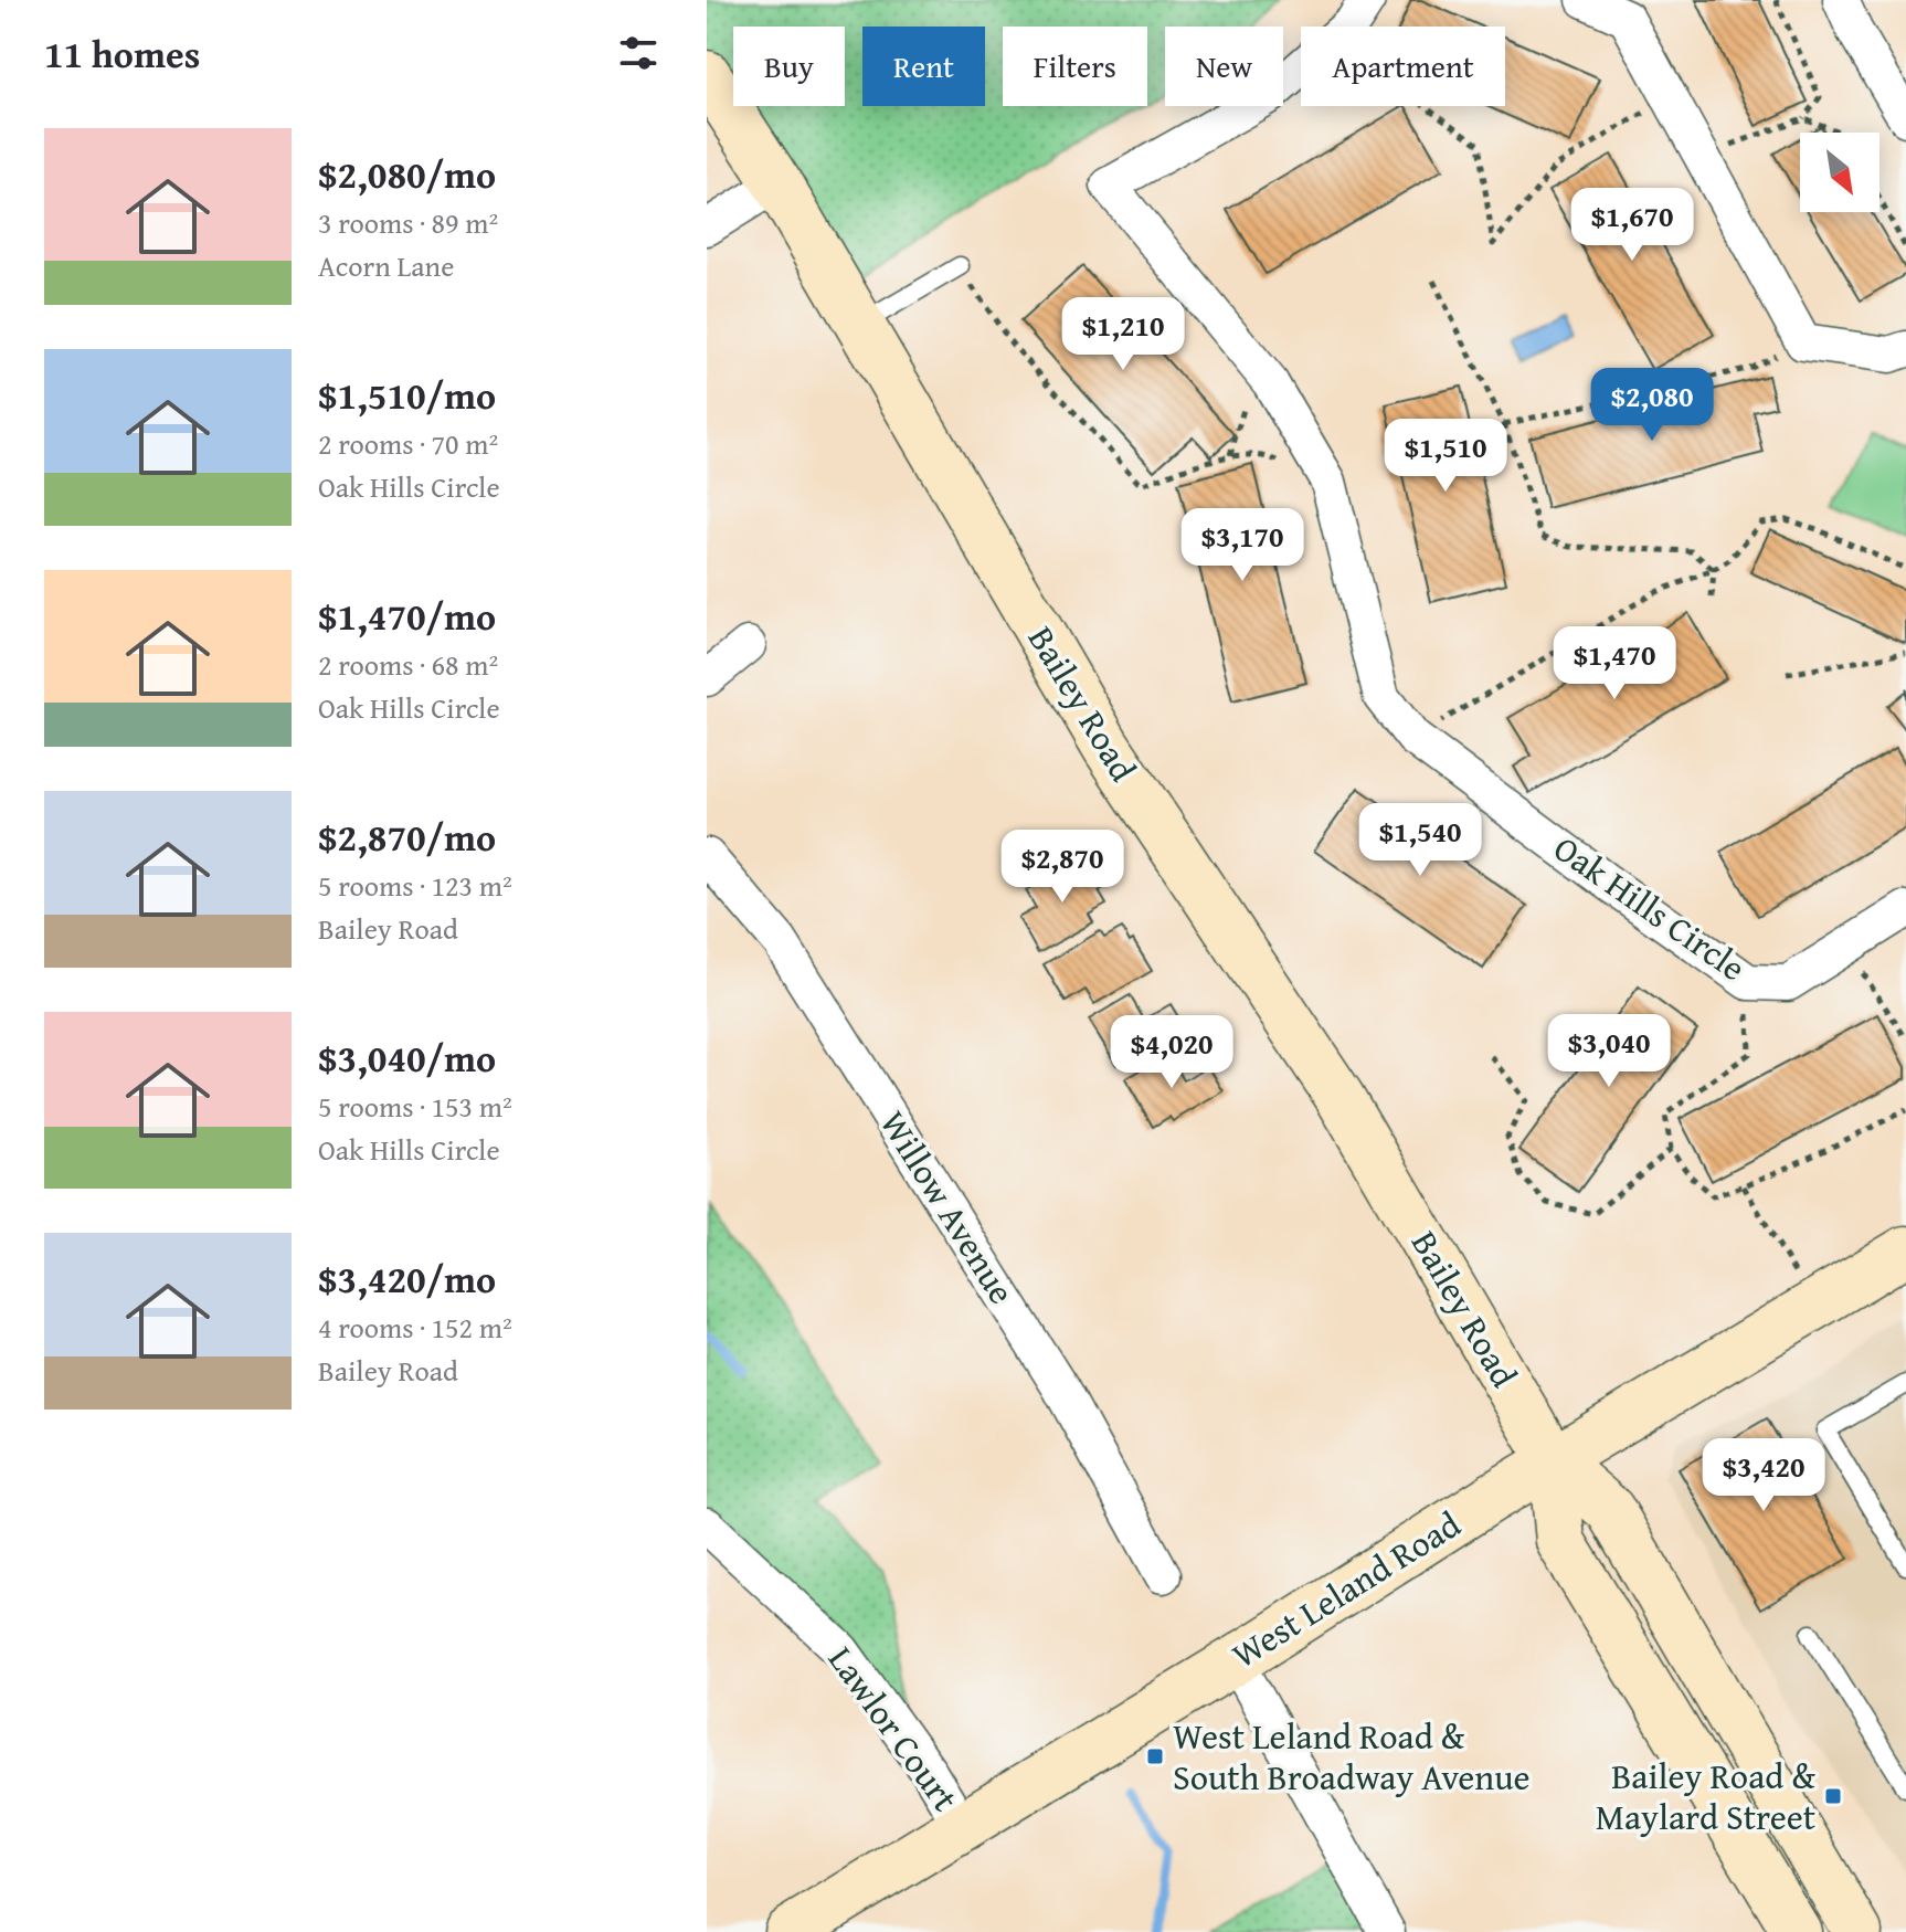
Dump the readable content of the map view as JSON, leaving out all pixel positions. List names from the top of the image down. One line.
{"streets":{"main road":["Bailey Road","West Leland Road"],"street":["Oak Hills Circle","Willow Avenue","Lawlor Court"]},"crossings":[["Bailey Road","West Leland Road"],["West Leland Road","Lawlor Court"]],"places":{"transit":["West Leland Road & South Broadway Avenue","Bailey Road & Maylard Street"]},"north":"bottom right","page":{"heading":"11 homes","chip":["Buy","Rent","Filters","New","Apartment"],"list":[{"name":"$2,080/mo","note":"3 rooms · 89 m² · Acorn Lane"},{"name":"$1,510/mo","note":"2 rooms · 70 m² · Oak Hills Circle"},{"name":"$1,470/mo","note":"2 rooms · 68 m² · Oak Hills Circle"},{"name":"$2,870/mo","note":"5 rooms · 123 m² · Bailey Road"},{"name":"$3,040/mo","note":"5 rooms · 153 m² · Oak Hills Circle"},{"name":"$3,420/mo","note":"4 rooms · 152 m² · Bailey Road"}],"price":["$1,670","$1,210","$2,080","$1,510","$3,170","$1,470","$1,540","$2,870","$3,040","$4,020","$3,420"]}}
